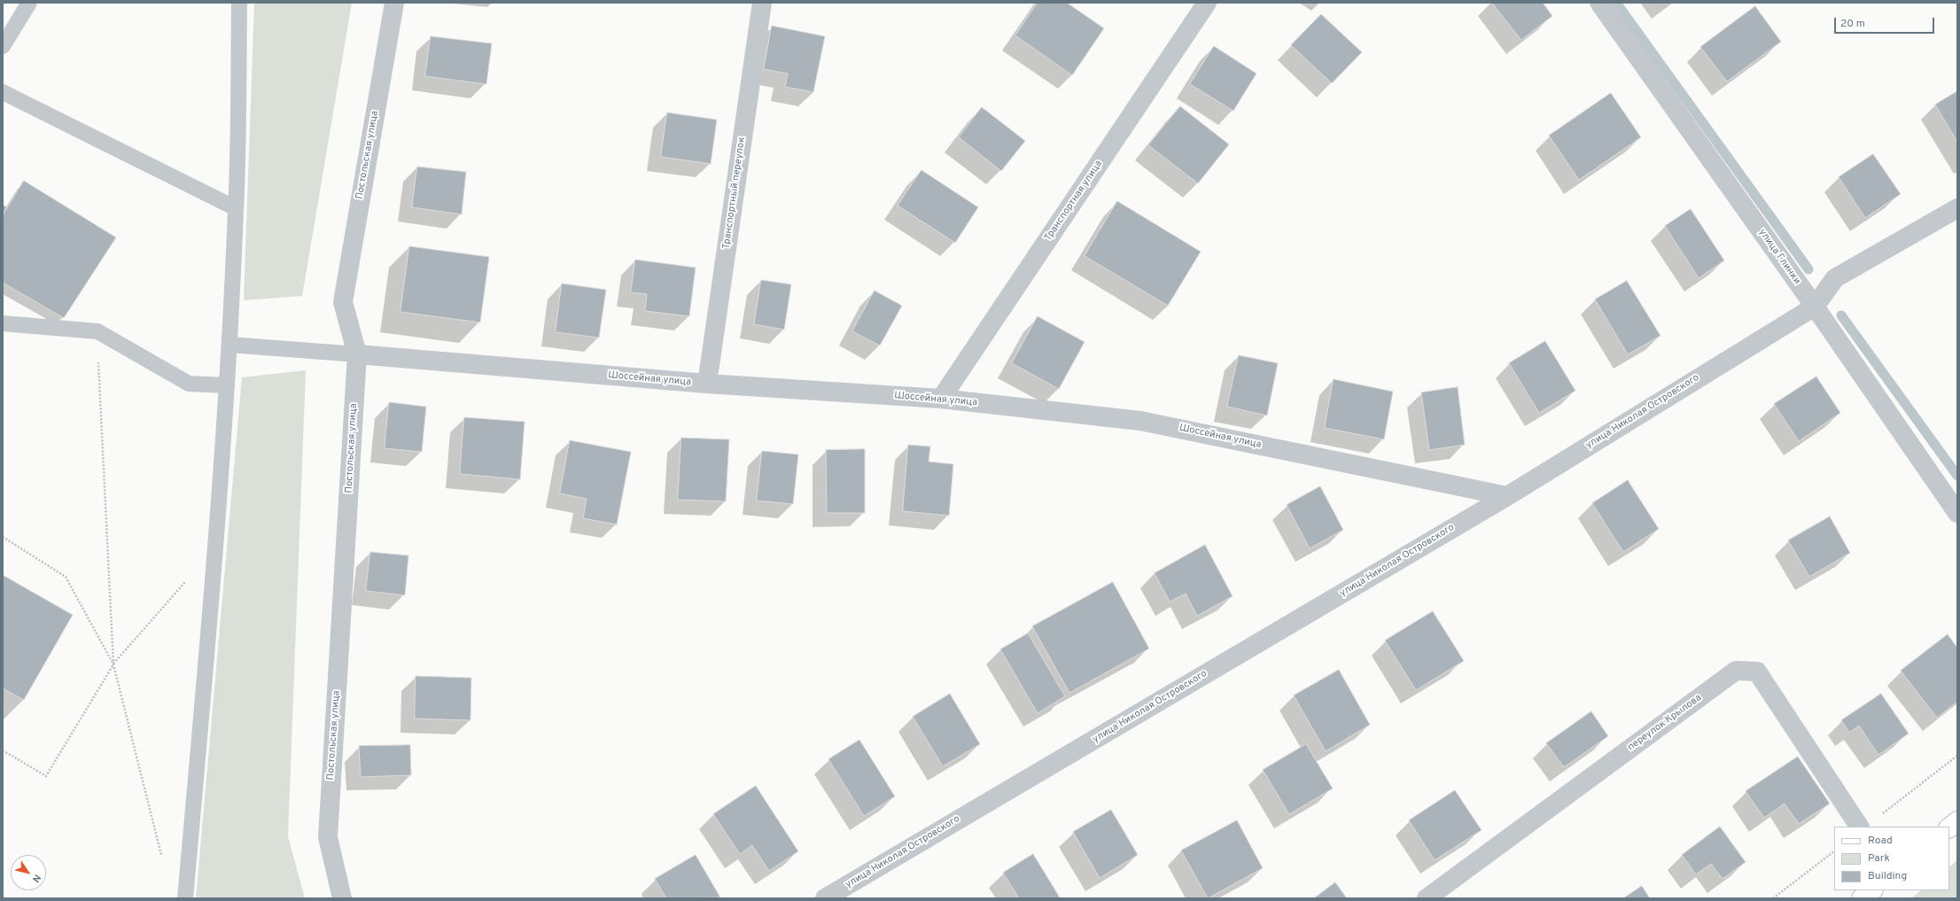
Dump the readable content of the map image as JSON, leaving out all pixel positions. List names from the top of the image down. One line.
{"streets":{"street":["Постольская улица","Транспортный переулок","Транспортная улица","улица Глинки","Шоссейная улица","улица Николая Островского","переулок Крылова"]},"crossings":[["Постольская улица","Шоссейная улица"],["Транспортный переулок","Шоссейная улица"],["Транспортная улица","Шоссейная улица"],["улица Глинки","улица Николая Островского"],["Шоссейная улица","улица Николая Островского"]],"legend":["Road","Park","Building"],"scale_bar":"20 m","north":"bottom right"}
